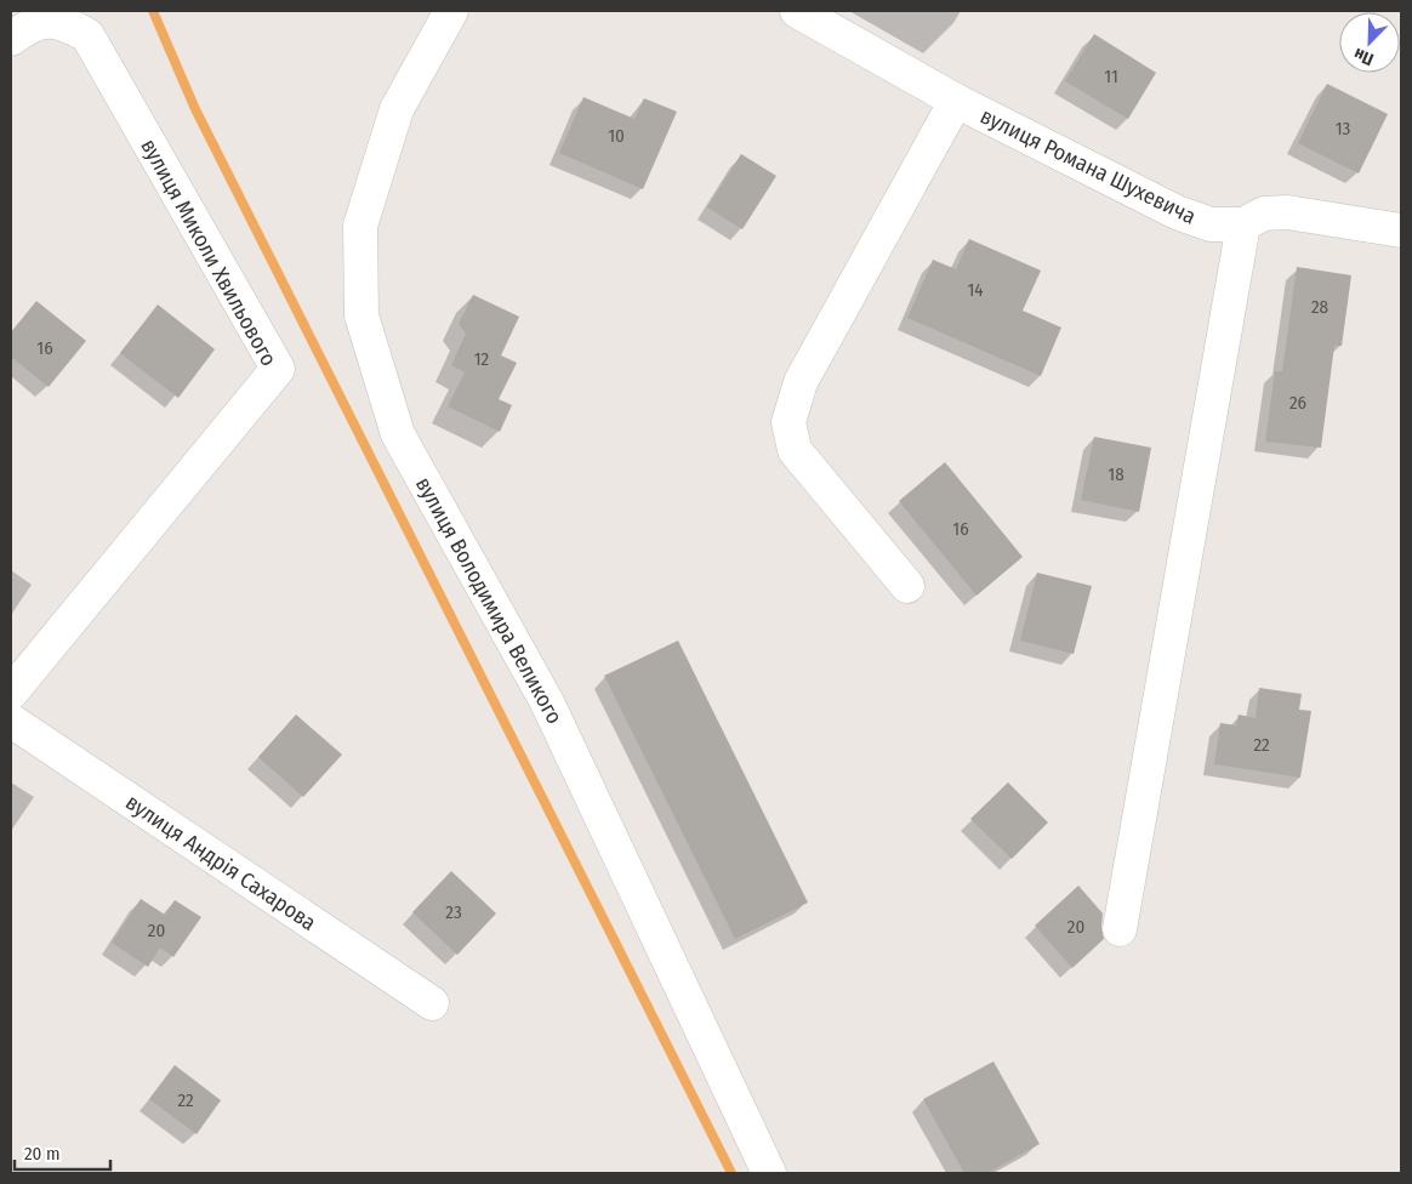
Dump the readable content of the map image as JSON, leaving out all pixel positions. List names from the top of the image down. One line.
{"streets":{"street":["вулиця Романа Шухевича","вулиця Миколи Хвильового","вулиця Володимира Великого","вулиця Андрія Сахарова"]},"house_numbers":["11","13","10","14","28","16","12","26","18","16","22","23","20","20","22"],"scale_bar":"20 m","north":"bottom left"}
